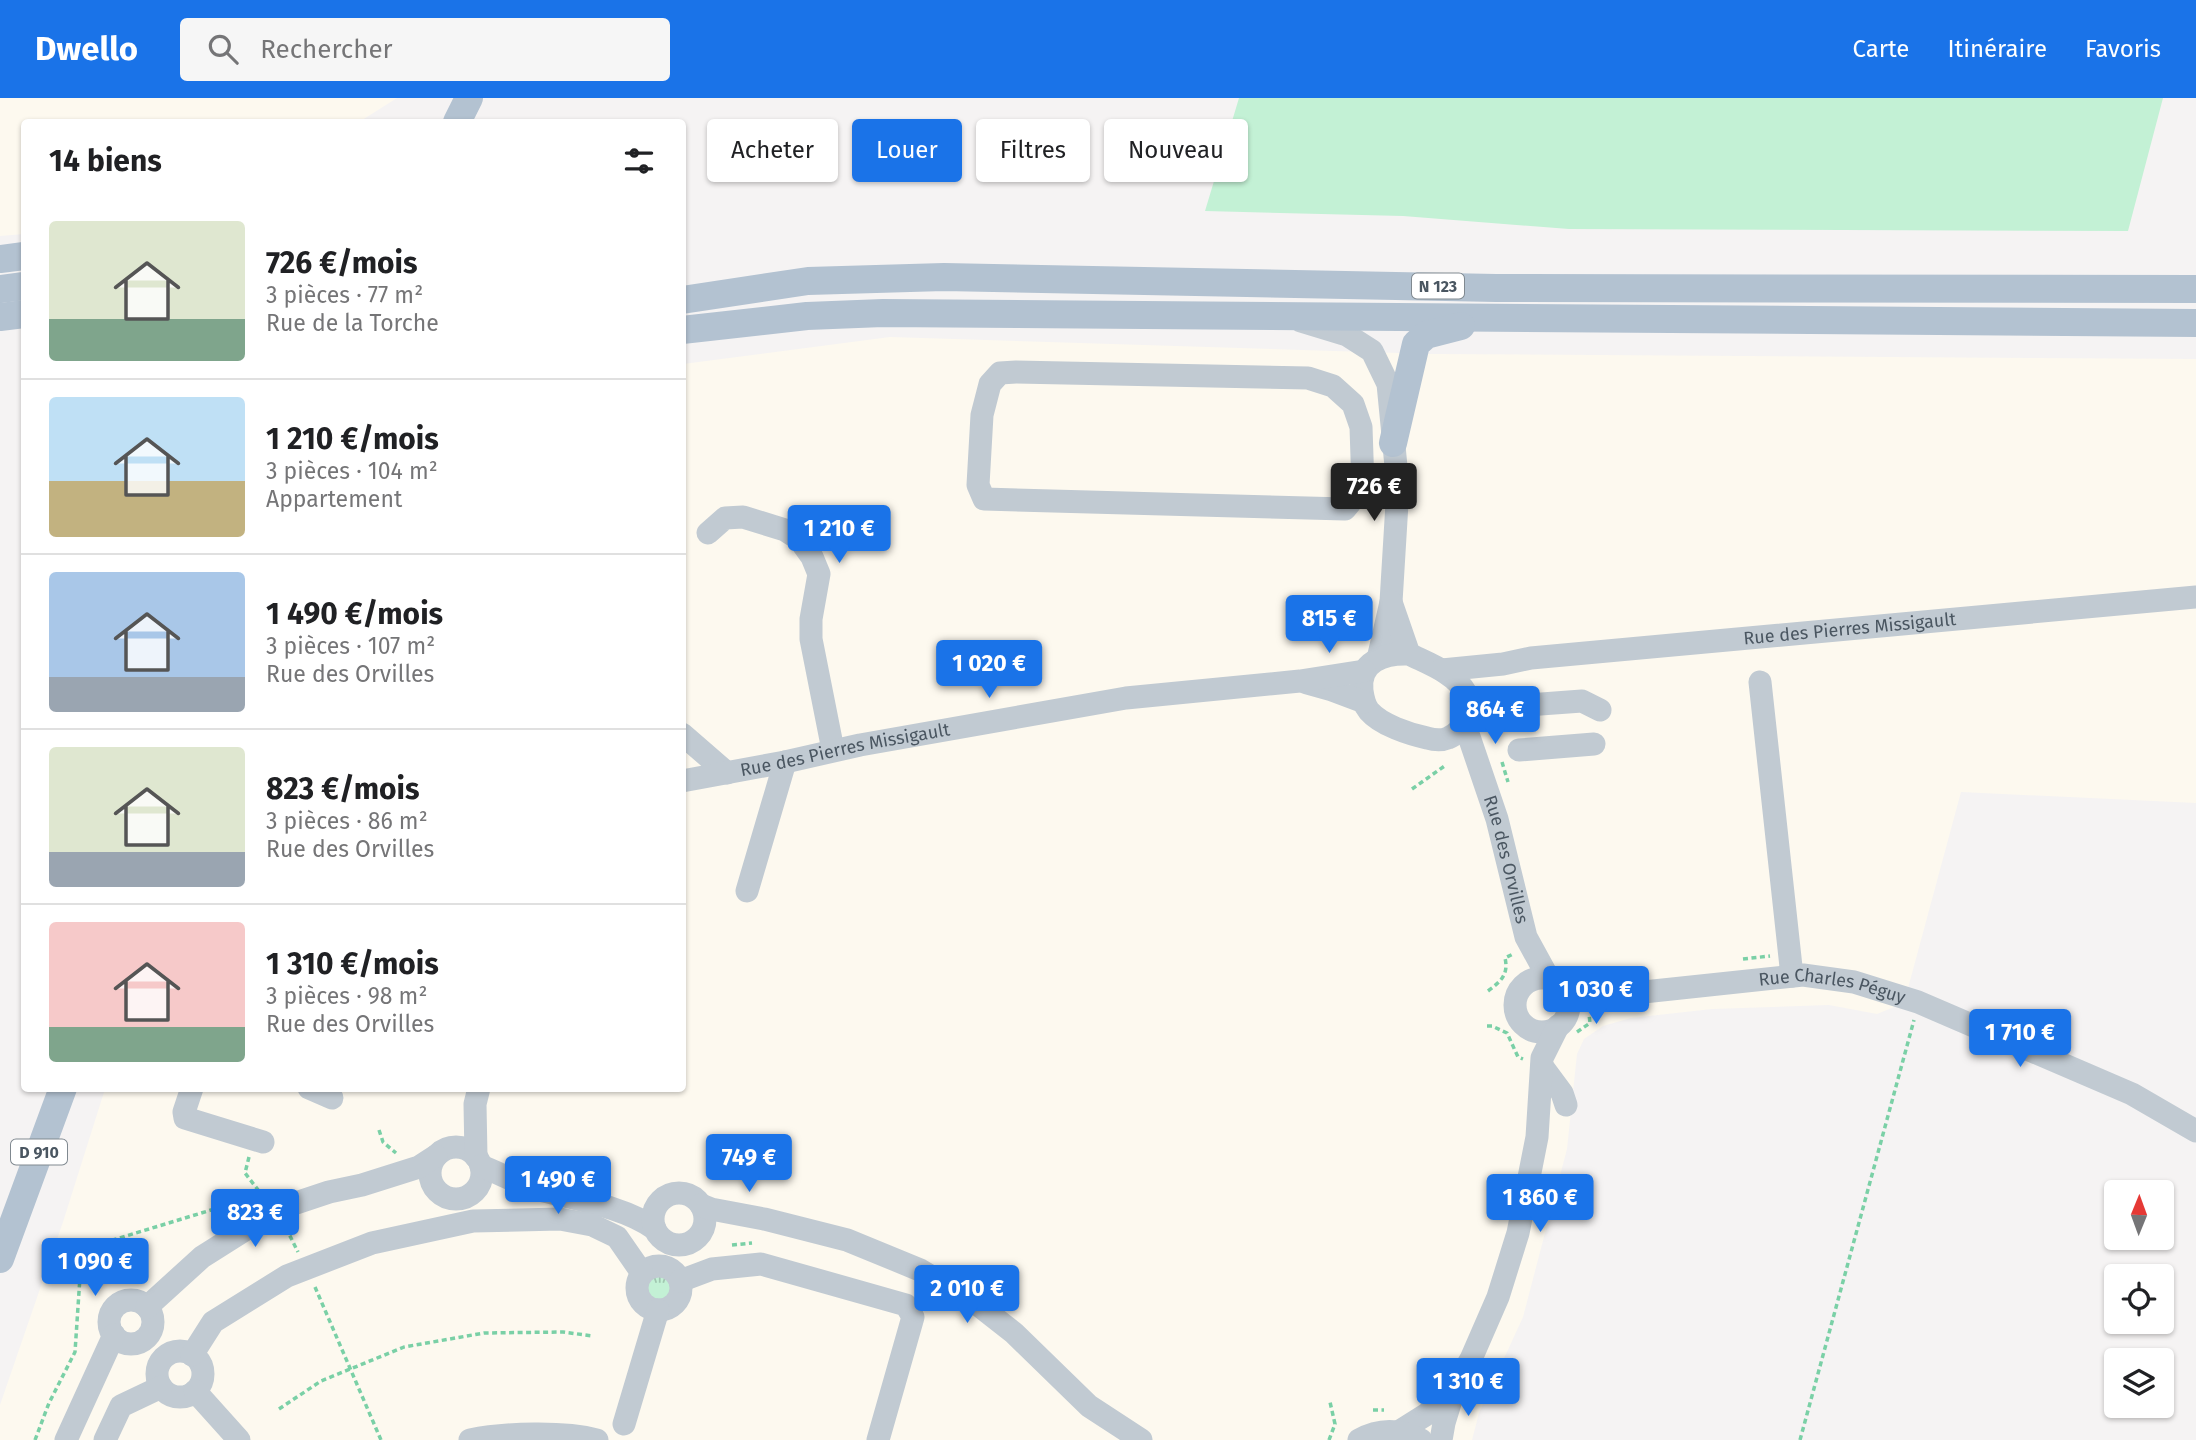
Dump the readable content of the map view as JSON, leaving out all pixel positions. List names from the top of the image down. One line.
{"streets":{"main road":["N 123","D 910"],"street":["Rue des Pierres Missigault","Rue des Orvilles","Rue Charles Péguy"]},"crossings":[["Rue des Pierres Missigault","Rue des Orvilles"],["Rue des Orvilles","Rue Charles Péguy"]],"north":"top","page":{"header":"Dwello","search":"Rechercher","nav":["Carte","Itinéraire","Favoris"],"chip":["Acheter","Louer","Filtres","Nouveau"],"heading":"14 biens","list":[{"name":"726 €/mois","note":"3 pièces · 77 m² · Rue de la Torche"},{"name":"1 210 €/mois","note":"3 pièces · 104 m² · Appartement"},{"name":"1 490 €/mois","note":"3 pièces · 107 m² · Rue des Orvilles"},{"name":"823 €/mois","note":"3 pièces · 86 m² · Rue des Orvilles"},{"name":"1 310 €/mois","note":"3 pièces · 98 m² · Rue des Orvilles"}],"price":["726 €","1 210 €","815 €","1 020 €","864 €","1 030 €","1 710 €","749 €","1 490 €","1 860 €","823 €","1 090 €","2 010 €","1 310 €"]}}
